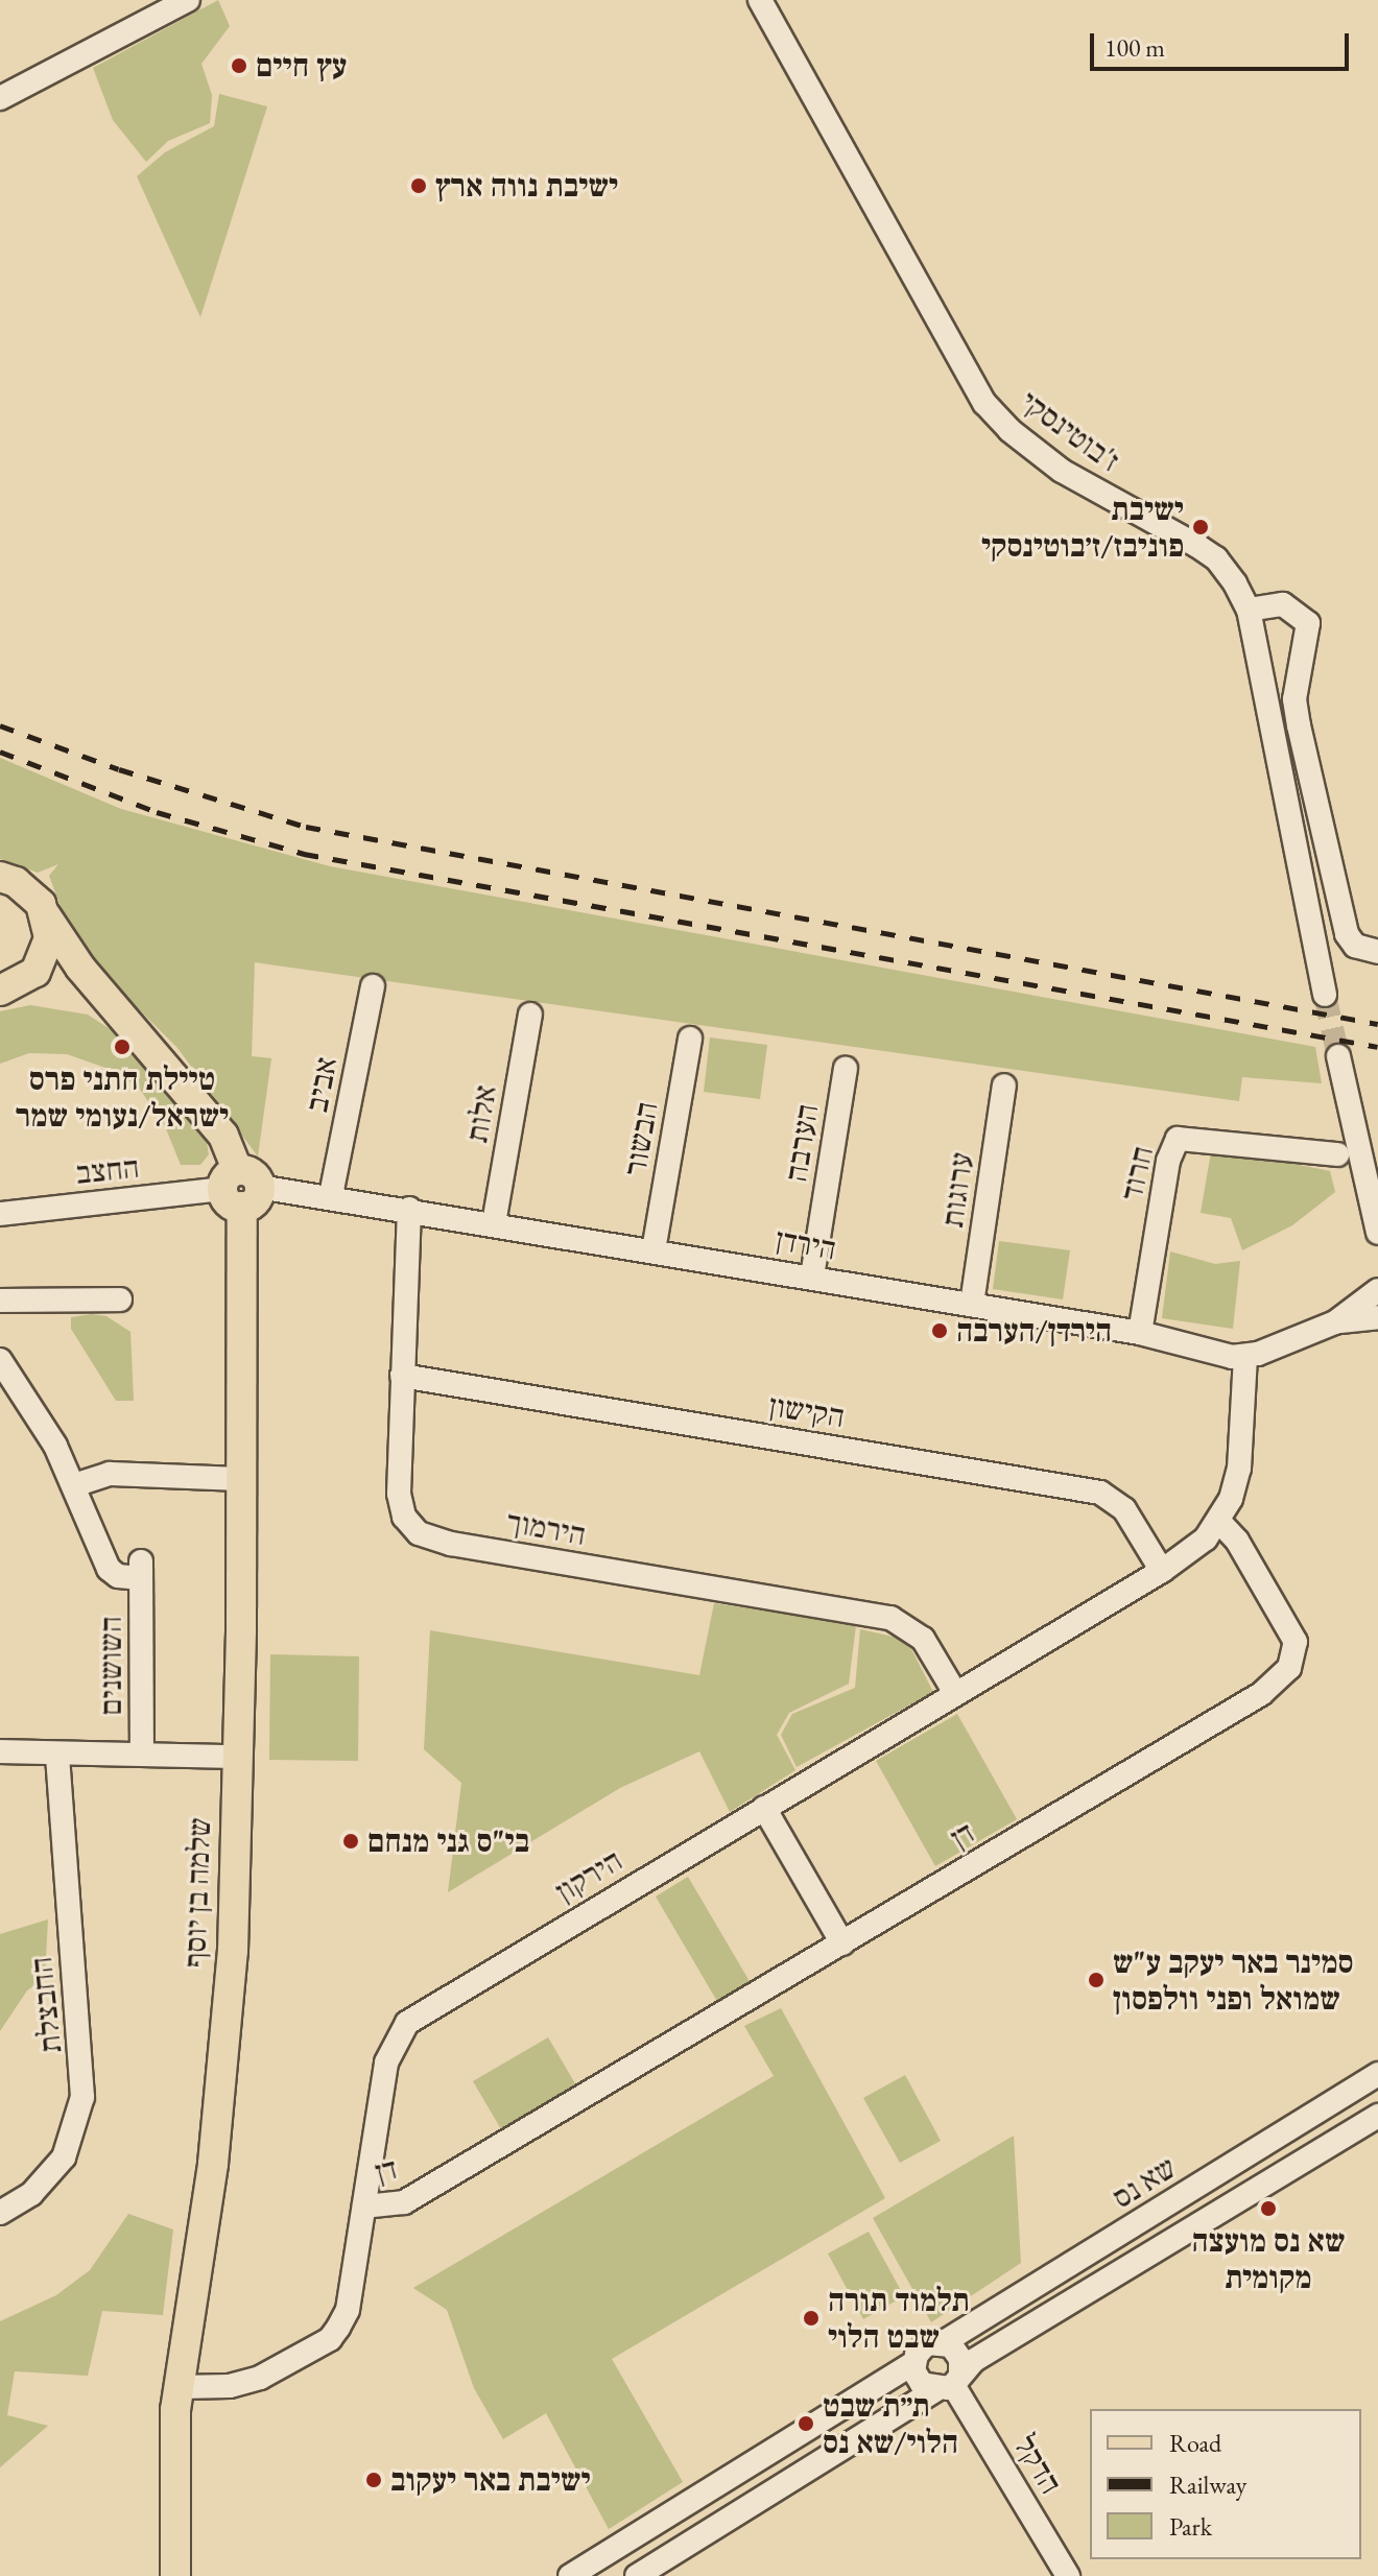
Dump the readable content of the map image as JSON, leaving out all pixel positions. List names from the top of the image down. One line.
{"streets":{"main road":["שלמה בן יוסף"],"street":["ז'בוטינסקי","אביב","אלות","הבשור","הערבה","החצב","חרוד","ערוגות","הירדן","הקישון","הירמוך","השושנים","דן","הירקון","החבצלת","שא נס","הדקל"]},"crossings":[["אביב","הירדן"],["אלות","הירדן"],["הבשור","הירדן"],["הערבה","הירדן"],["החצב","הירדן"],["החצב","שלמה בן יוסף"],["חרוד","הירדן"],["ערוגות","הירדן"],["הירדן","הירמוך"],["הירדן","שלמה בן יוסף"],["הקישון","הירמוך"],["הקישון","הירקון"],["הירמוך","הירקון"],["דן","הירקון"],["הירקון","שלמה בן יוסף"],["שא נס","הדקל"]],"places":["עץ חיים","ישיבת נווה ארץ","ישיבת פוניבז/ז׳בוטינסקי","טיילת חתני פרס ישראל/נעומי שמר","הירדן/הערבה","בי\"ס גני מנחם","סמינר באר יעקב ע\"ש שמואל ופני וולפסון","שא נס מועצה מקומית","תלמוד תורה שבט הלוי","ת״ת שבט הלוי/שא נס","ישיבת באר יעקוב"],"legend":["Road","Railway","Park"],"scale_bar":"100 m"}
